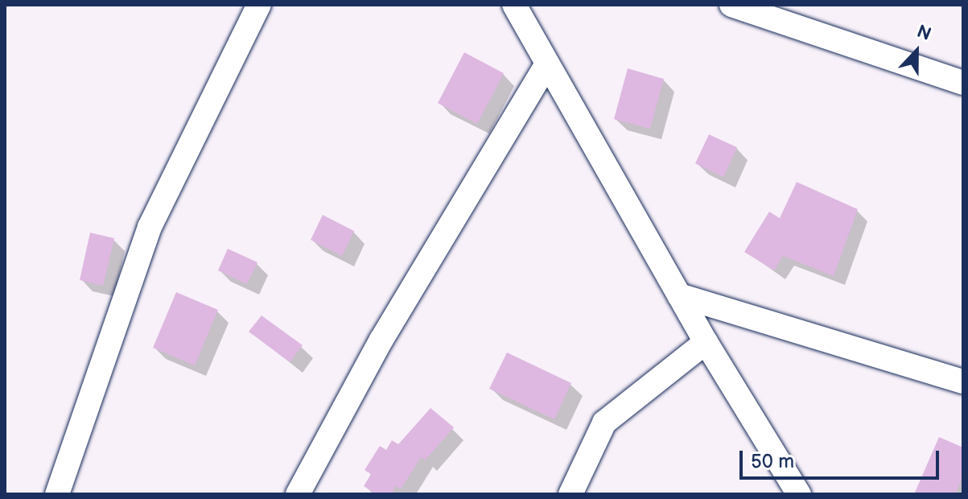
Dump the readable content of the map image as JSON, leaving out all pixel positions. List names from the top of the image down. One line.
{"scale_bar":"50 m","north":"top"}
